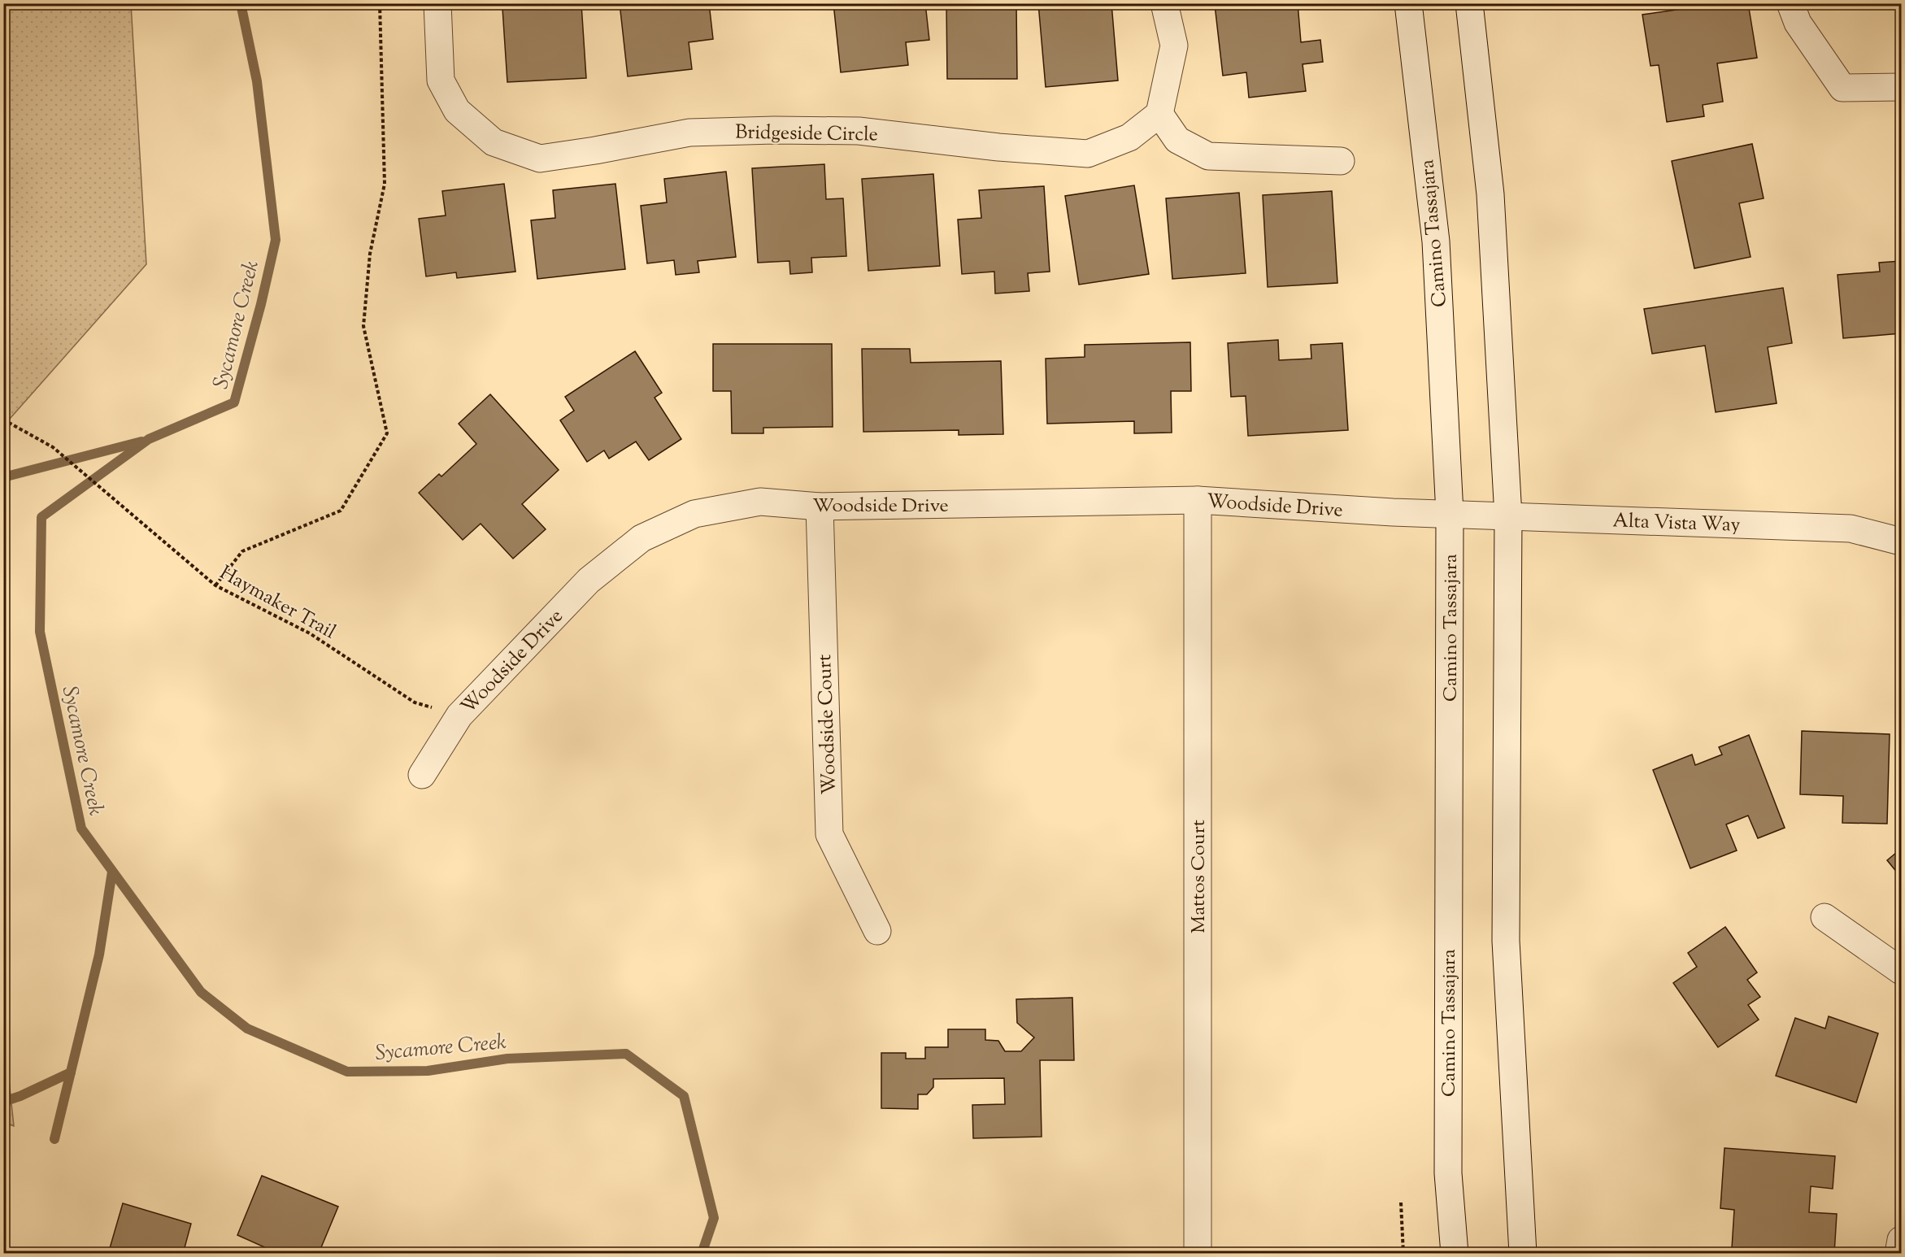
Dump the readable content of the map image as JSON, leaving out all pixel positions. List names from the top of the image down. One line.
{"streets":{"street":["Bridgeside Circle","Camino Tassajara","Woodside Drive","Alta Vista Way","Woodside Court","Mattos Court"],"path":["Haymaker Trail"]},"crossings":[["Camino Tassajara","Woodside Drive"],["Camino Tassajara","Alta Vista Way"],["Woodside Drive","Alta Vista Way"],["Woodside Drive","Haymaker Trail"],["Woodside Drive","Woodside Court"],["Woodside Drive","Mattos Court"]],"water":["Sycamore Creek"]}
